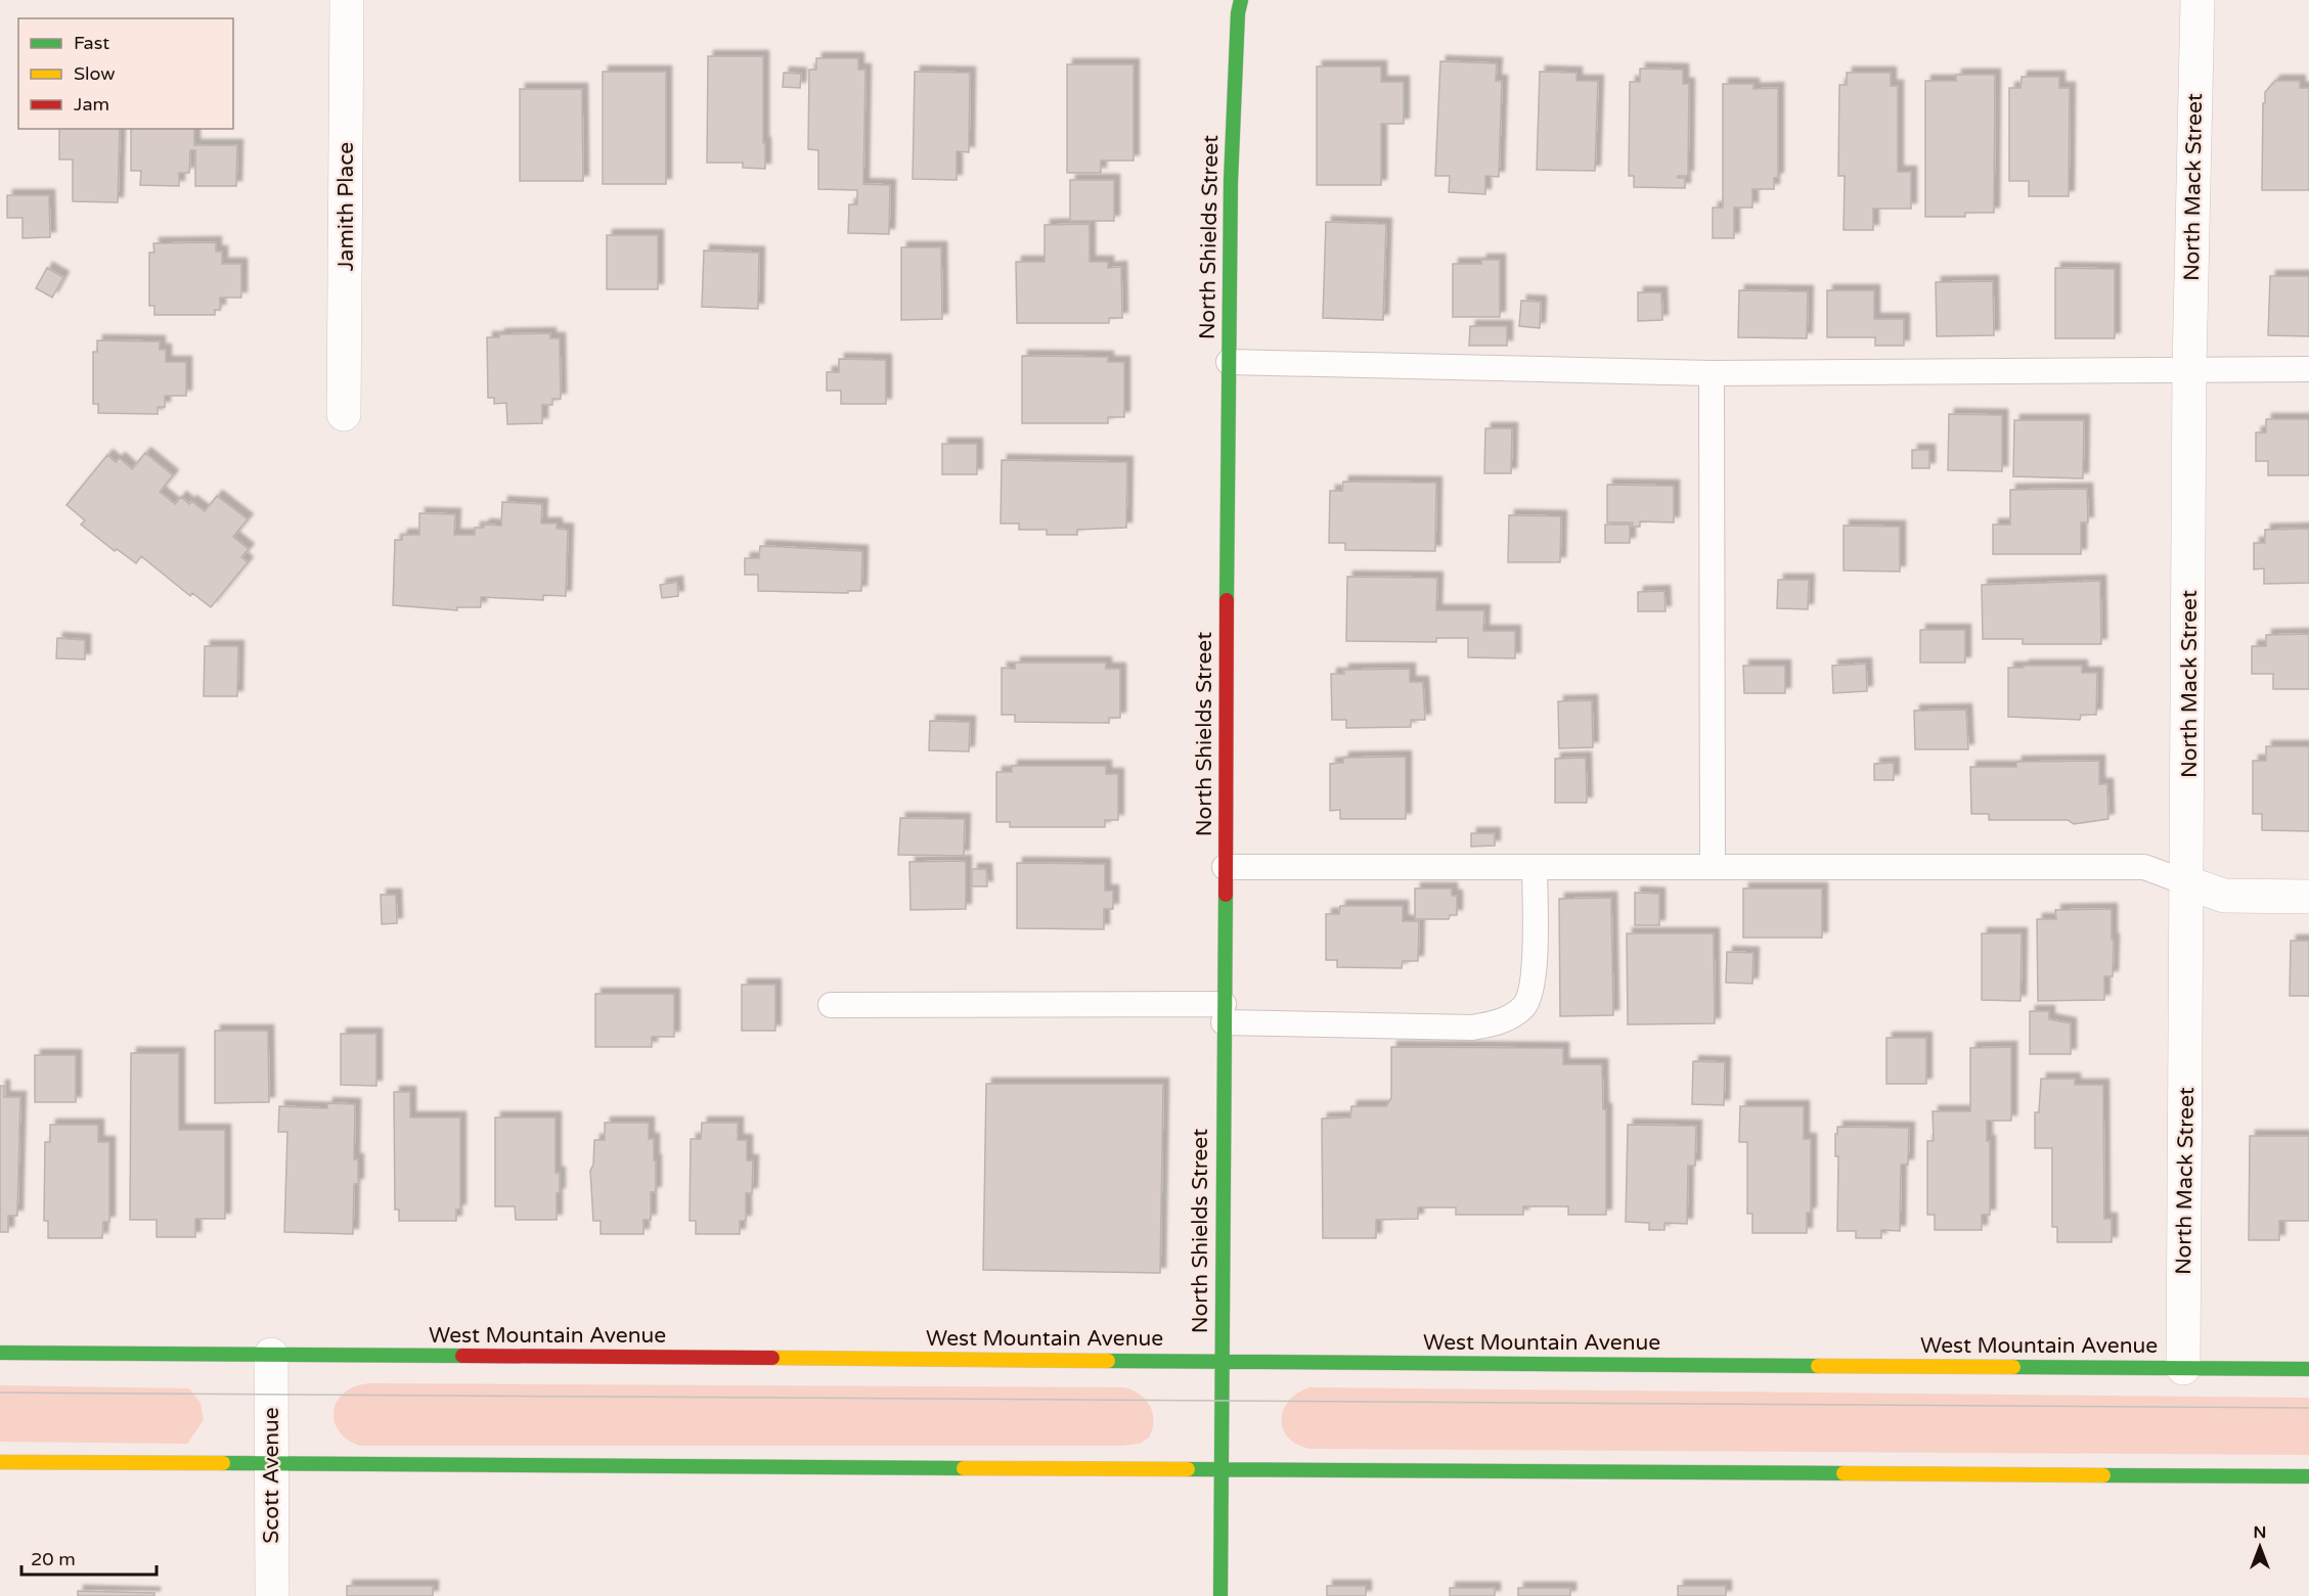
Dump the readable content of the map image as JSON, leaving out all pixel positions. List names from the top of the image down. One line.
{"streets":{"street":["North Mack Street","Jamith Place","North Shields Street","West Mountain Avenue","Scott Avenue"]},"crossings":[["North Mack Street","West Mountain Avenue"],["North Shields Street","West Mountain Avenue"],["West Mountain Avenue","Scott Avenue"]],"legend":["Fast","Slow","Jam"],"scale_bar":"20 m","north":"top"}
